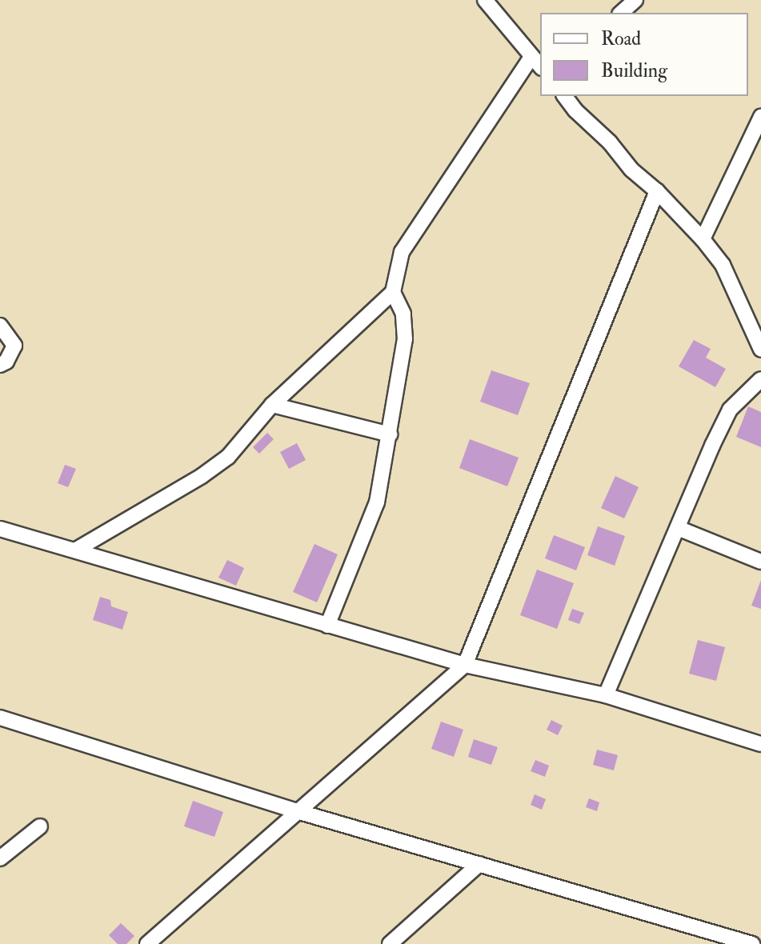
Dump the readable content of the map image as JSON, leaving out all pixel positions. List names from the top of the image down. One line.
{"legend":["Road","Building"]}
